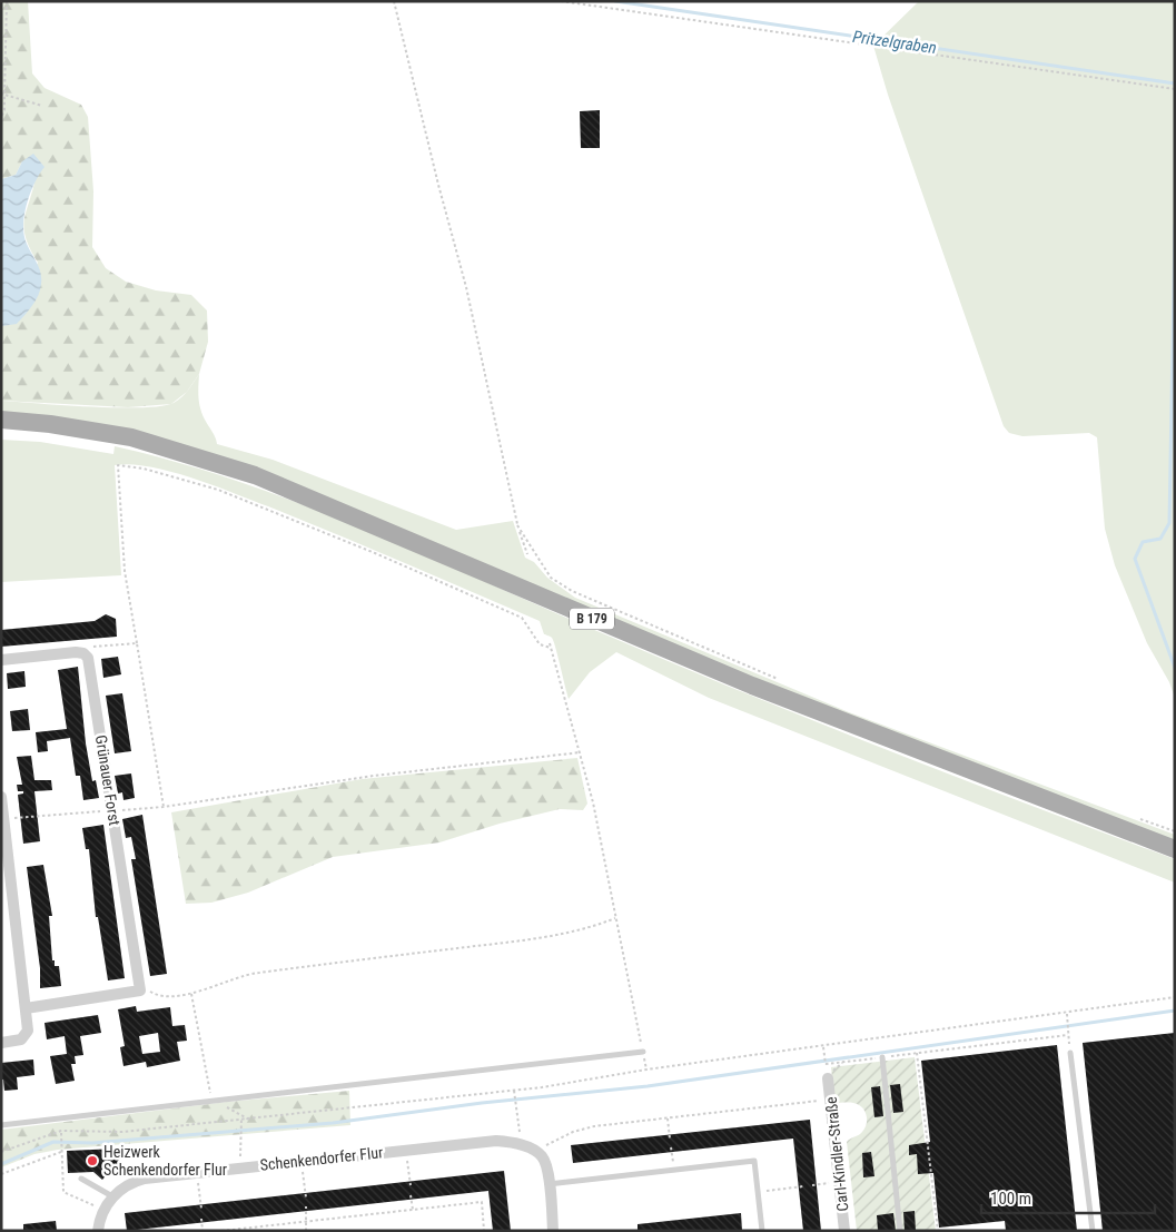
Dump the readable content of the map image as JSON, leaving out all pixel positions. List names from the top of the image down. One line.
{"streets":{"main road":["B 179"],"street":["Grünauer Forst","Carl-Kindler-Straße","Schenkendorfer Flur"]},"water":["Pritzelgraben"],"places":["Heizwerk Schenkendorfer Flur"],"scale_bar":"100 m"}
